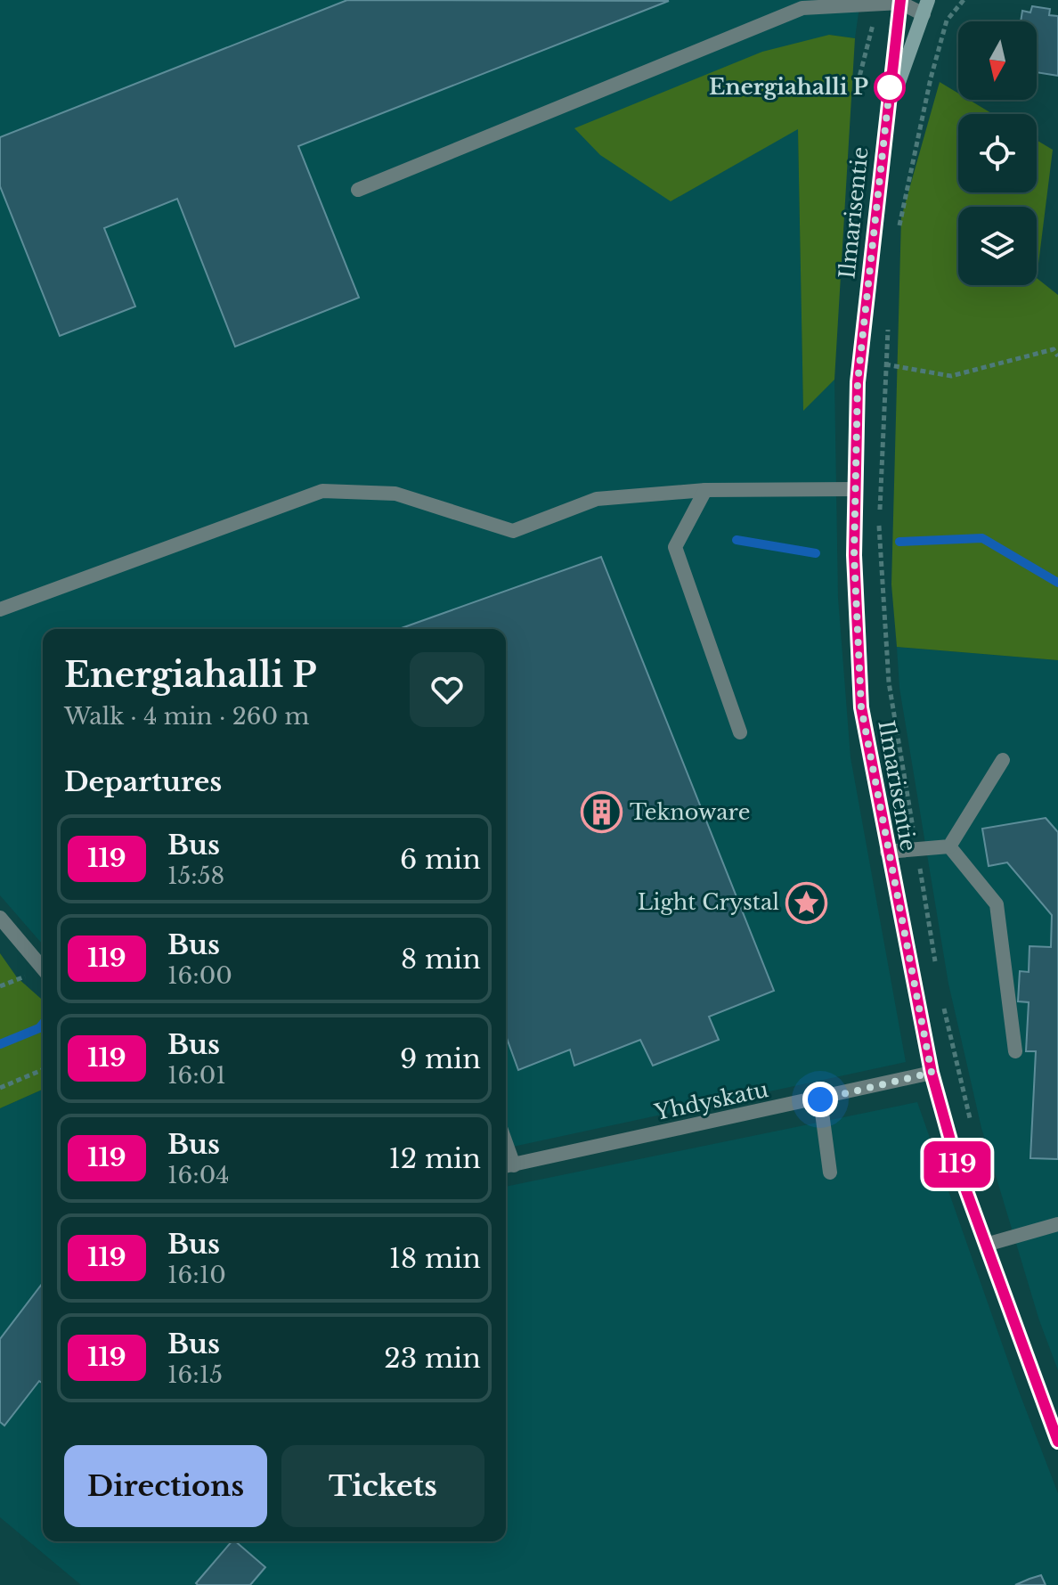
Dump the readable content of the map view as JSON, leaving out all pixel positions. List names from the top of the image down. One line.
{"streets":{"street":["Ilmarisentie","Yhdyskatu"]},"crossings":[["Ilmarisentie","Yhdyskatu"]],"places":{"other":["Energiahalli P"],"building":["Teknoware"],"place":["Light Crystal"]},"lines":["bus line 119"],"north":"bottom","page":{"on_map":"119","heading":[["Energiahalli P","Walk · 4 min · 260 m"],"Departures"],"list":[{"mark":"119","name":"Bus","note":"15:58","value":"6 min"},{"mark":"119","name":"Bus","note":"16:00","value":"8 min"},{"mark":"119","name":"Bus","note":"16:01","value":"9 min"},{"mark":"119","name":"Bus","note":"16:04","value":"12 min"},{"mark":"119","name":"Bus","note":"16:10","value":"18 min"},{"mark":"119","name":"Bus","note":"16:15","value":"23 min"}],"buttons":["Directions","Tickets"]}}
